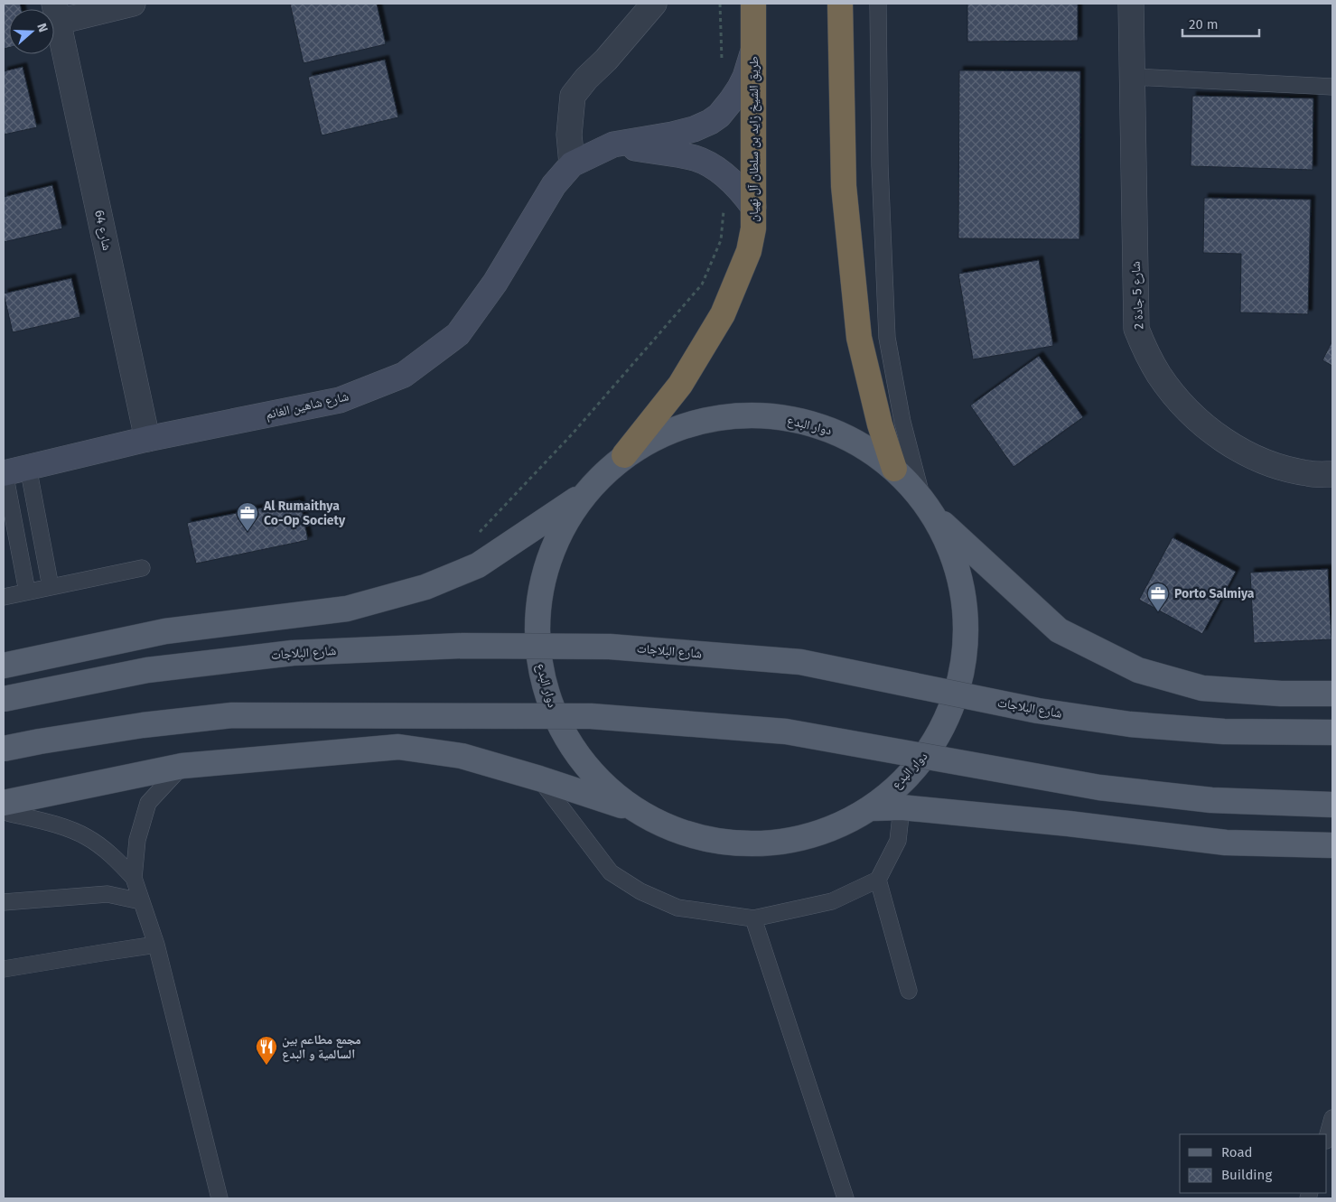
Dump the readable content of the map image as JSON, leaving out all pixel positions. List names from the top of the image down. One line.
{"streets":{"highway":["طريق الشيخ زايد بن سلطان آل نهيان"],"main road":["دوار البدع","شارع البلاجات"],"street":["شارع 64","شارع 5 جادة 2","شارع شاهين الغانم"]},"crossings":[["طريق الشيخ زايد بن سلطان آل نهيان","شارع شاهين الغانم"],["طريق الشيخ زايد بن سلطان آل نهيان","دوار البدع"],["شارع 64","شارع شاهين الغانم"]],"places":{"office":["Al Rumaithya Co-Op Society","Porto Salmiya"],"restaurant":["مجمع مطاعم بين السالمية و البدع"]},"legend":["Road","Building"],"scale_bar":"20 m","north":"right"}
